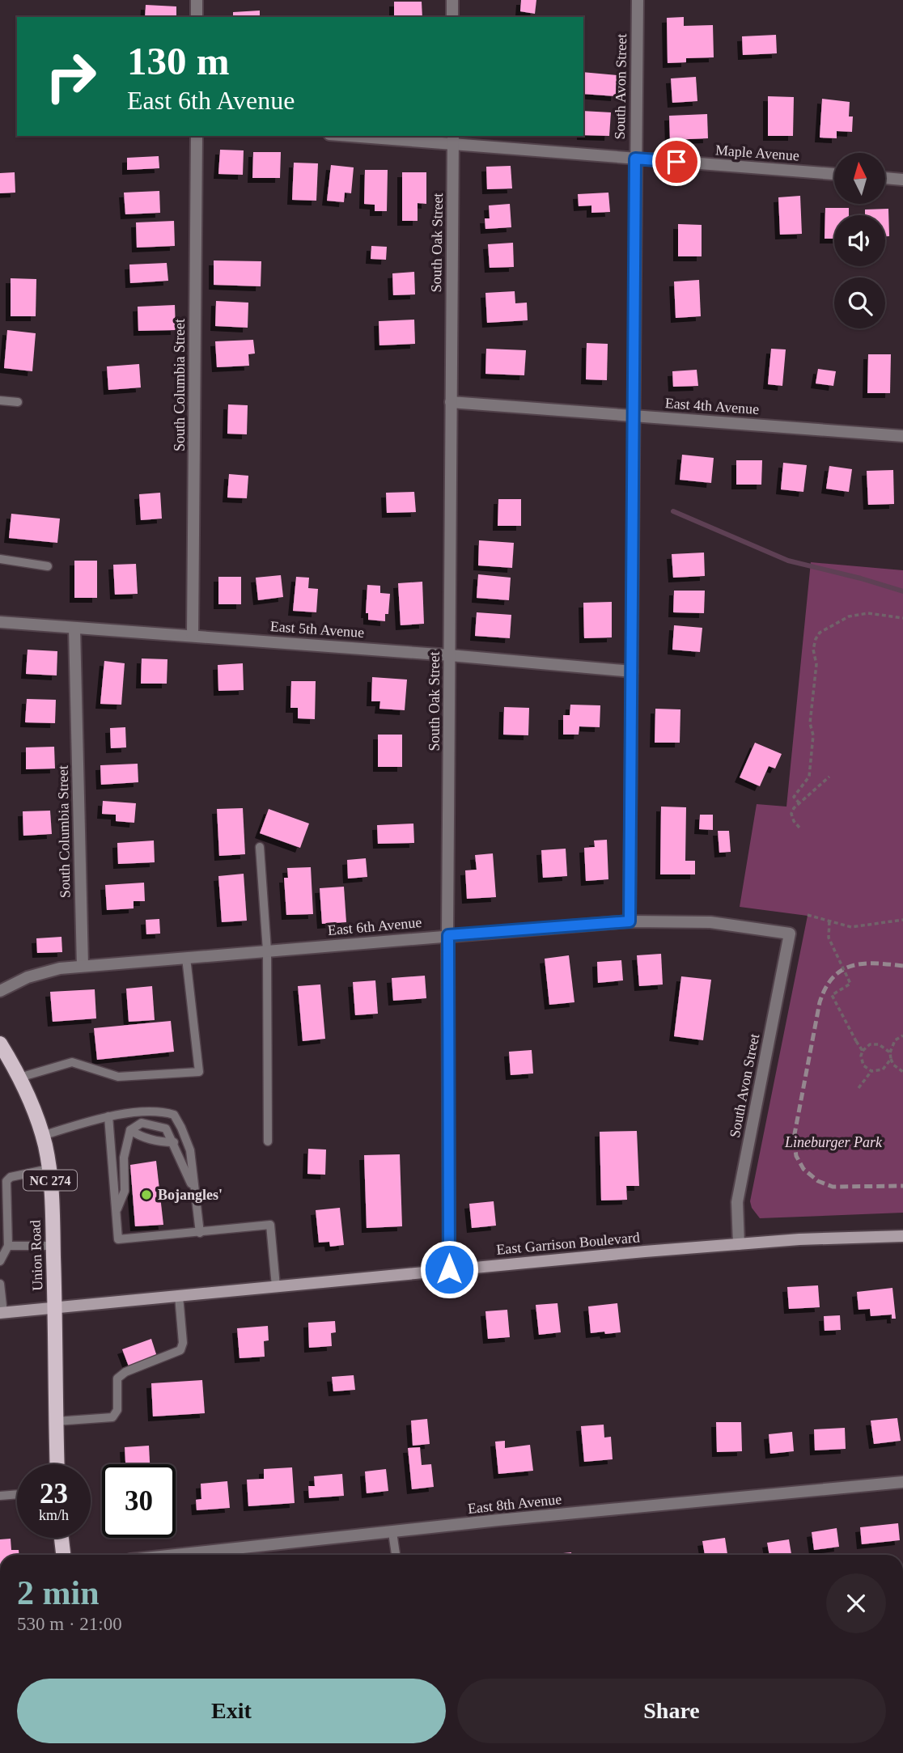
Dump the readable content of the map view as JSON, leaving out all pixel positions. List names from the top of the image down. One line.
{"streets":{"main road":["NC 274","East Garrison Boulevard","Union Road"],"street":["South Avon Street","Maple Avenue","South Oak Street","South Columbia Street","East 4th Avenue","East 5th Avenue","East 6th Avenue","East 8th Avenue"]},"crossings":[["South Avon Street","Maple Avenue"],["South Avon Street","East 4th Avenue"],["South Avon Street","East 5th Avenue"],["South Avon Street","East 6th Avenue"],["South Avon Street","East Garrison Boulevard"],["Maple Avenue","South Oak Street"],["South Oak Street","East 4th Avenue"],["South Oak Street","East 5th Avenue"],["South Oak Street","East 6th Avenue"],["South Oak Street","East Garrison Boulevard"],["South Columbia Street","East 5th Avenue"],["South Columbia Street","East 6th Avenue"],["East Garrison Boulevard","Union Road"]],"parks":["Lineburger Park"],"places":["Bojangles'"],"north":"top","page":{"turn":["130 m","East 6th Avenue"],"speed":"23 km/h","limit":"30","heading":["2 min","530 m · 21:00"],"buttons":["Exit","Share"]}}
